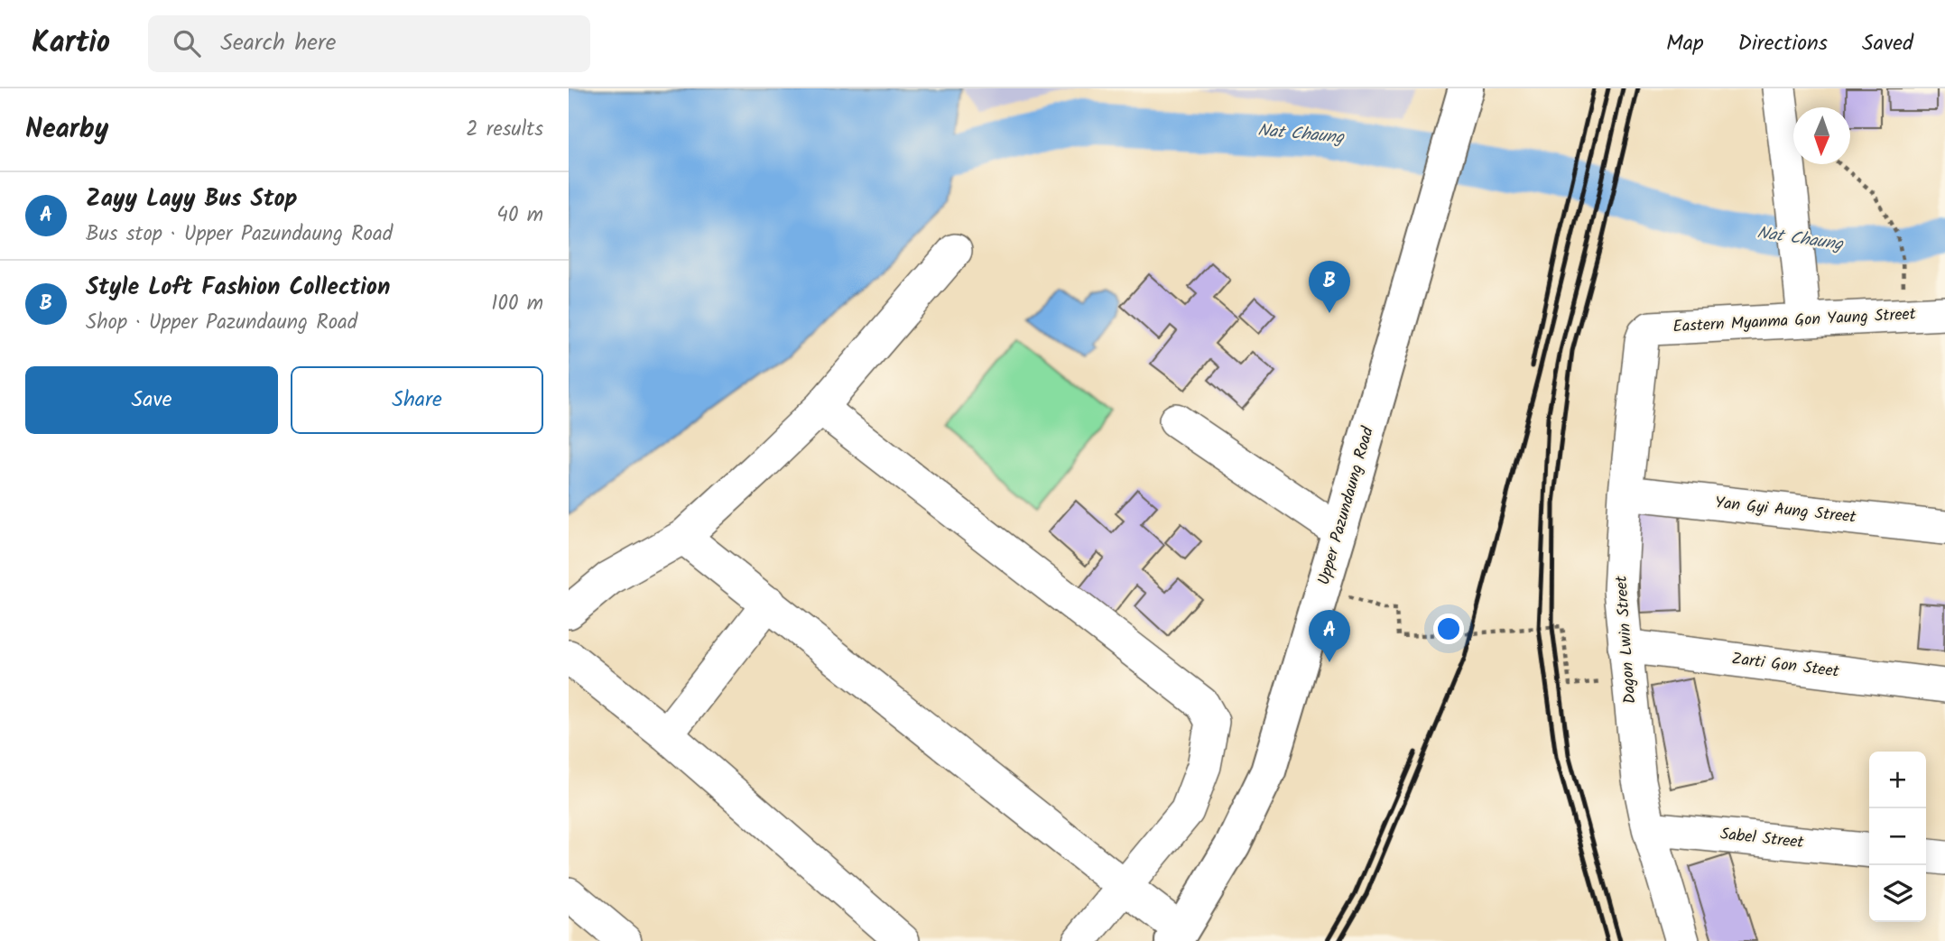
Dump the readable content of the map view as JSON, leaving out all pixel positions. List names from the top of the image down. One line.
{"streets":{"main road":["Upper Pazundaung Road"],"street":["Eastern Myanma Gon Yaung Street","Yan Gyi Aung Street","Dagon Lwin Street","Zarti Gon Steet","Sabel Street"]},"crossings":[["Eastern Myanma Gon Yaung Street","Dagon Lwin Street"],["Yan Gyi Aung Street","Dagon Lwin Street"],["Dagon Lwin Street","Zarti Gon Steet"],["Dagon Lwin Street","Sabel Street"]],"water":["Nat Chaung"],"north":"bottom","page":{"header":"Kartio","search":"Search here","nav":["Map","Directions","Saved"],"heading":["Nearby","2 results"],"list":[{"mark":"A","name":"Zayy Layy Bus Stop","note":"Bus stop · Upper Pazundaung Road","value":"40 m"},{"mark":"B","name":"Style Loft Fashion Collection","note":"Shop · Upper Pazundaung Road","value":"100 m"}],"pins":["B","A"],"buttons":["Save","Share"],"map_buttons":["+","−"]}}
